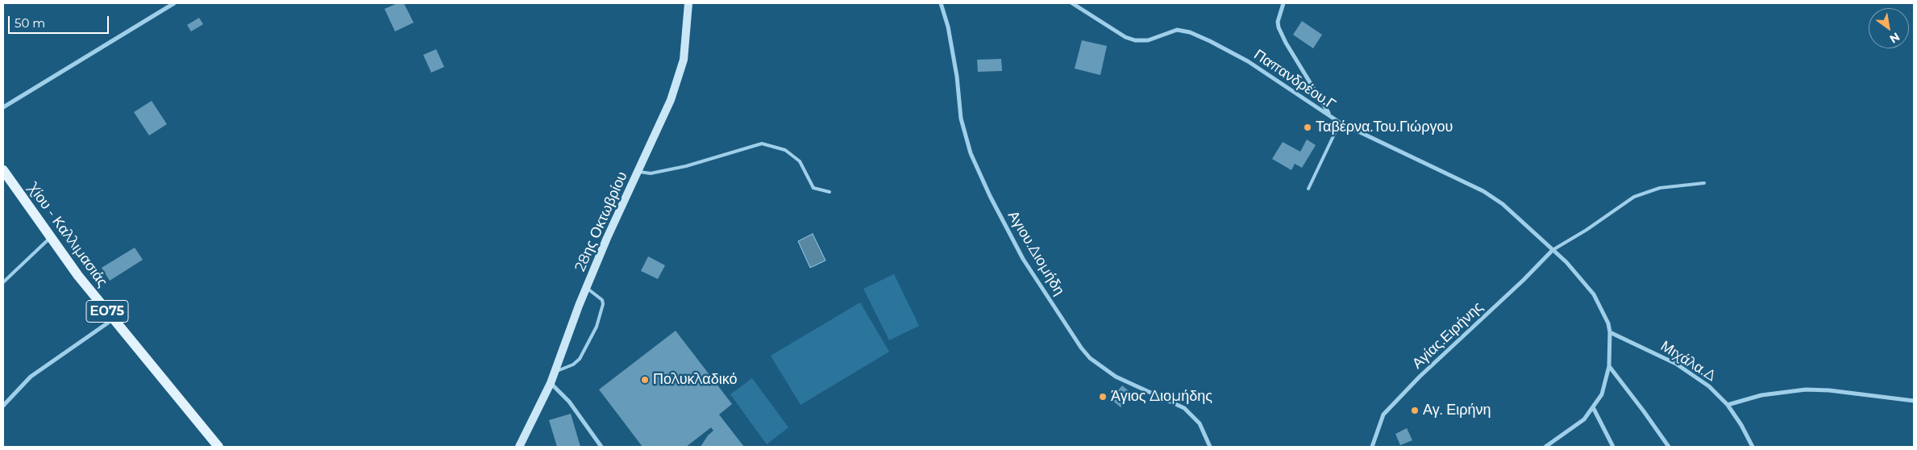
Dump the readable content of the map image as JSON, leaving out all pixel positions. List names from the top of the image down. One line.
{"streets":{"main road":["28ης Οκτωβρίου","Χίου - Καλλιμασιάς","ΕΟ75"],"street":["Παπανδρέου.Γ","Αγιου.Διομήδη","Αγίας.Ειρήνης","Μιχάλα.Δ"]},"crossings":[["Παπανδρέου.Γ","Αγίας.Ειρήνης"],["Παπανδρέου.Γ","Μιχάλα.Δ"]],"places":["Ταβέρνα.Του.Γιώργου","Πολυκλαδικό","Άγιος Διομήδης","Αγ. Ειρήνη"],"scale_bar":"50 m","north":"bottom right"}
